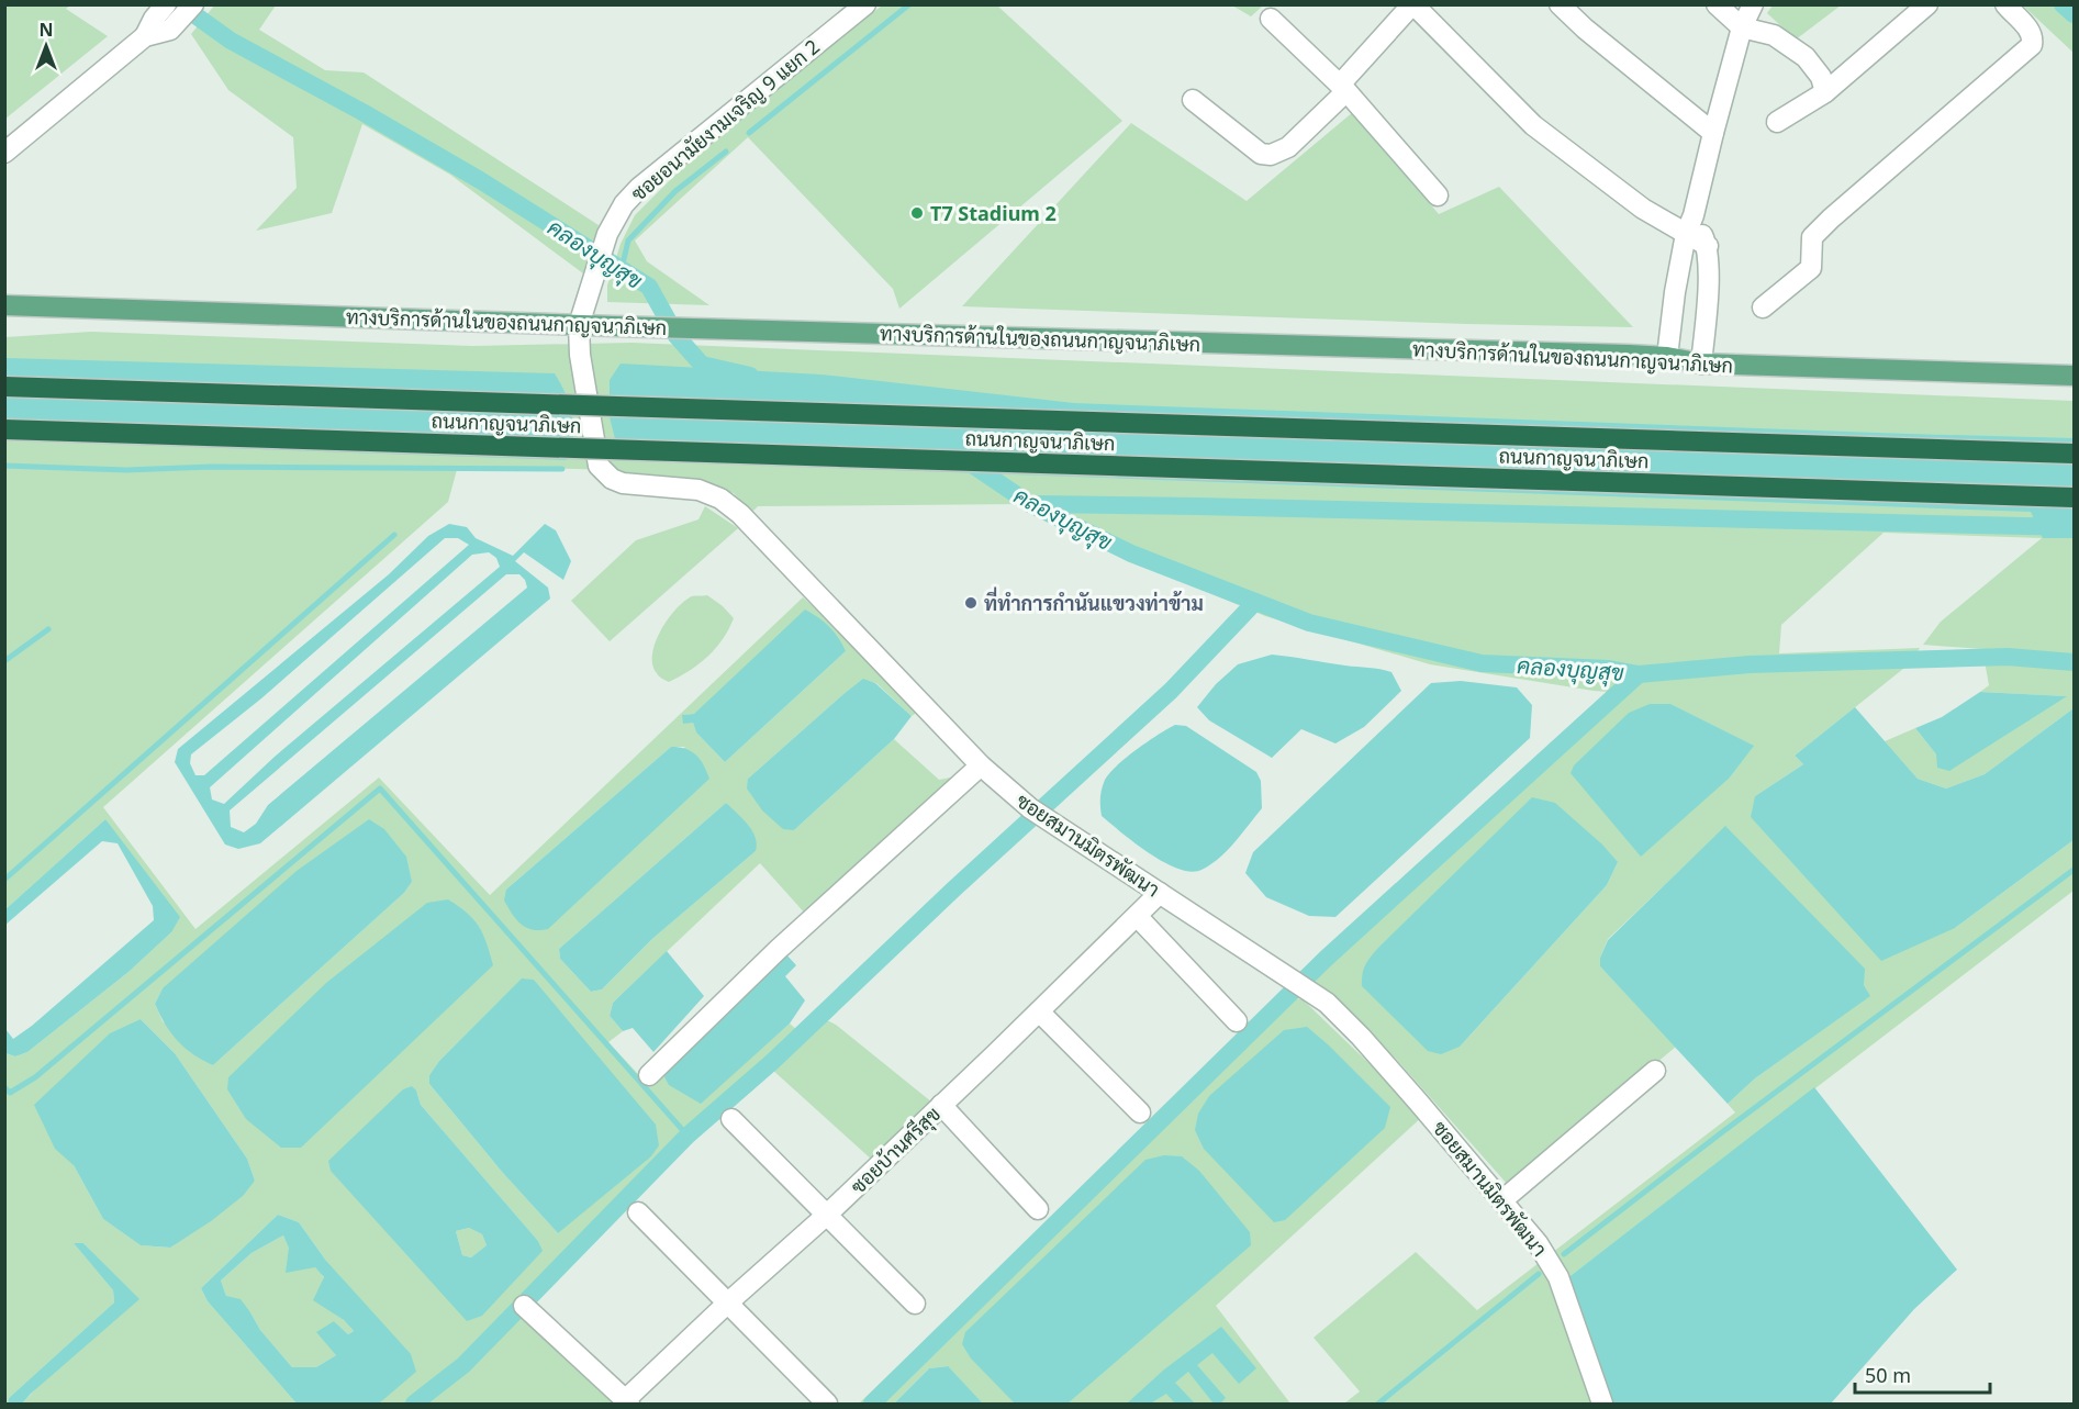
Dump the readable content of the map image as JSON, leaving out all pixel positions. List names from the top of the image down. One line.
{"streets":{"highway":["ถนนกาญจนาภิเษก"],"main road":["ทางบริการด้านในของถนนกาญจนาภิเษก"],"street":["ซอยอนามัยงามเจริญ 9 แยก 2","ซอยสมานมิตรพัฒนา","ซอยบ้านศรีสุข"]},"crossings":[["ซอยอนามัยงามเจริญ 9 แยก 2","ทางบริการด้านในของถนนกาญจนาภิเษก"],["ซอยอนามัยงามเจริญ 9 แยก 2","ซอยสมานมิตรพัฒนา"],["ทางบริการด้านในของถนนกาญจนาภิเษก","ซอยสมานมิตรพัฒนา"],["ซอยสมานมิตรพัฒนา","ซอยบ้านศรีสุข"]],"water":["คลองบุญสุข"],"places":["T7 Stadium 2","ที่ทำการกำนันแขวงท่าข้าม"],"scale_bar":"50 m","north":"top"}
